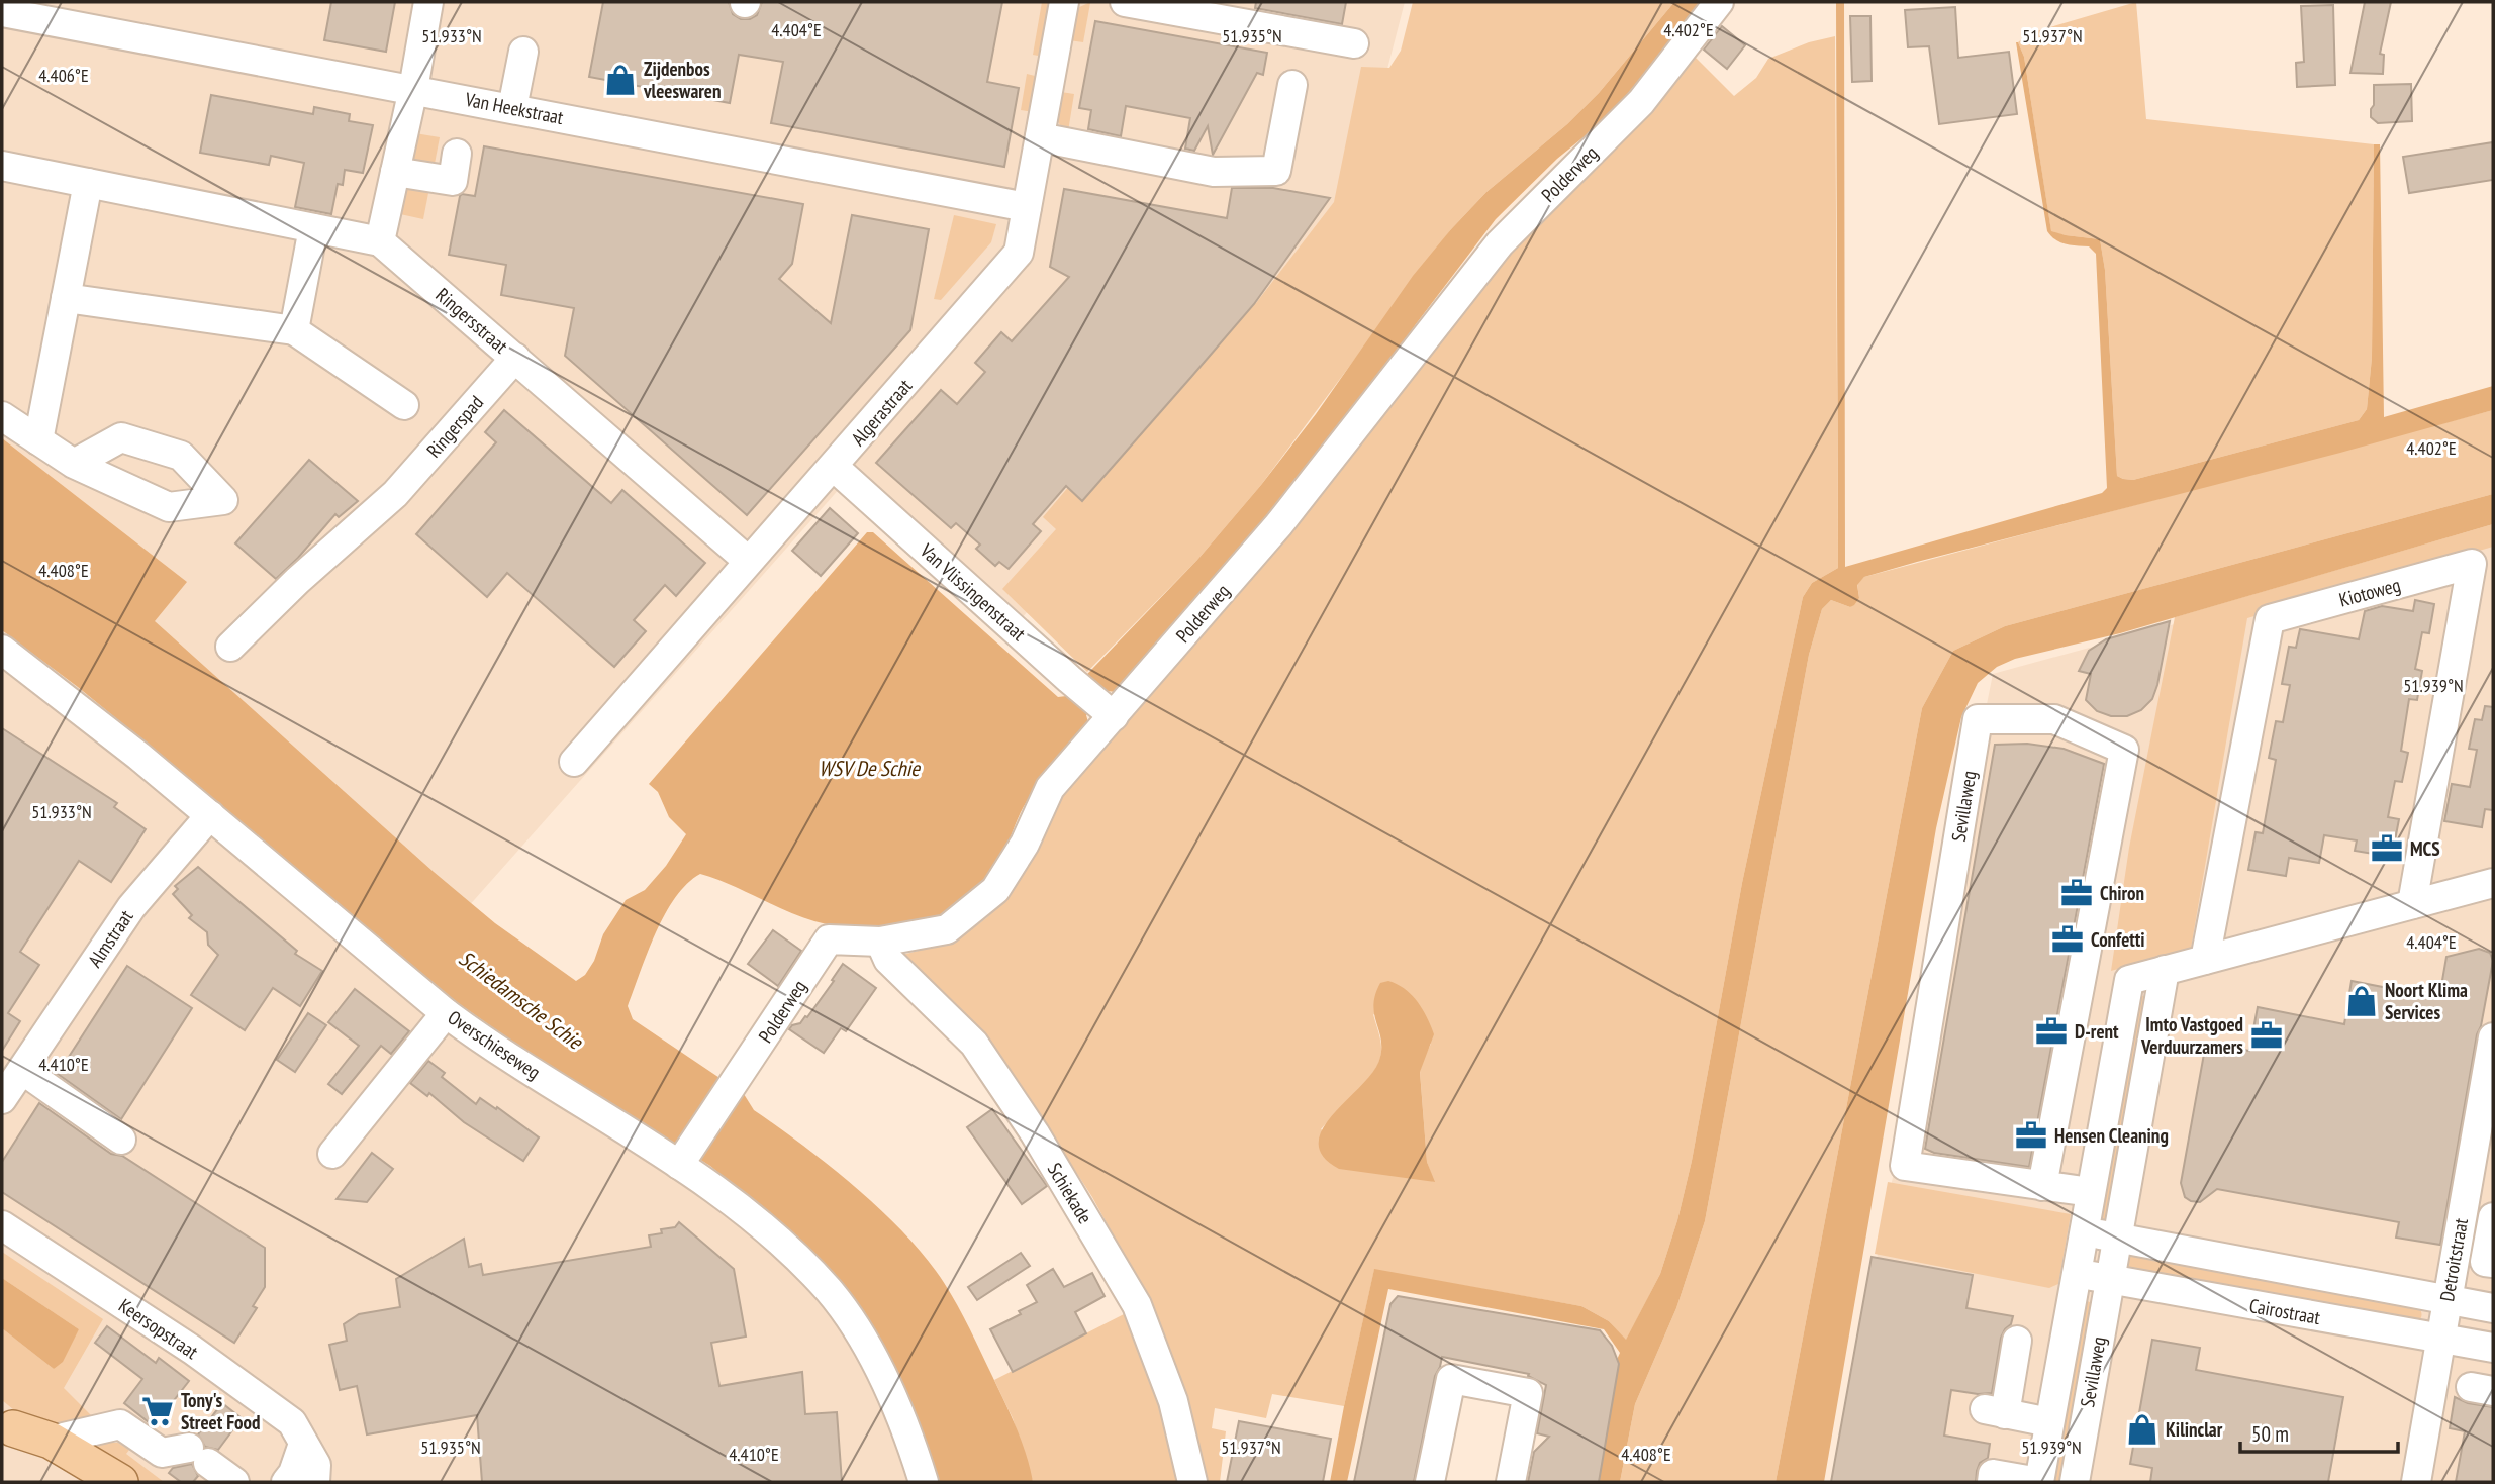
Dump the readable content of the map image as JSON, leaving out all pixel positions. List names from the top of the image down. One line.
{"streets":{"street":["Van Heekstraat","Polderweg","Ringersstraat","Algerastraat","Ringerspad","Van Vlissingenstraat","Kiotoweg","Sevillaweg","Almstraat","Overschieseweg","Schiekade","Detroitstraat","Cairostraat","Keersopstraat"]},"crossings":[["Van Heekstraat","Algerastraat"],["Polderweg","Van Vlissingenstraat"],["Polderweg","Overschieseweg"],["Polderweg","Schiekade"],["Ringersstraat","Algerastraat"],["Ringersstraat","Ringerspad"],["Algerastraat","Van Vlissingenstraat"],["Sevillaweg","Cairostraat"],["Almstraat","Overschieseweg"],["Detroitstraat","Cairostraat"]],"water":["WSV De Schie","Schiedamsche Schie"],"places":{"shop":["Zijdenbos vleeswaren","Noort Klima Services","Kilinclar"],"office":["MCS","Chiron","Confetti","D-rent","Imto Vastgoed Verduurzamers","Hensen Cleaning"],"supermarket":["Tony's Street Food"]},"scale_bar":"50 m","coordinates":["4.404°E","4.402°E","51.933°N","51.935°N","51.937°N","4.406°E","4.408°E","51.939°N","4.410°E"]}
